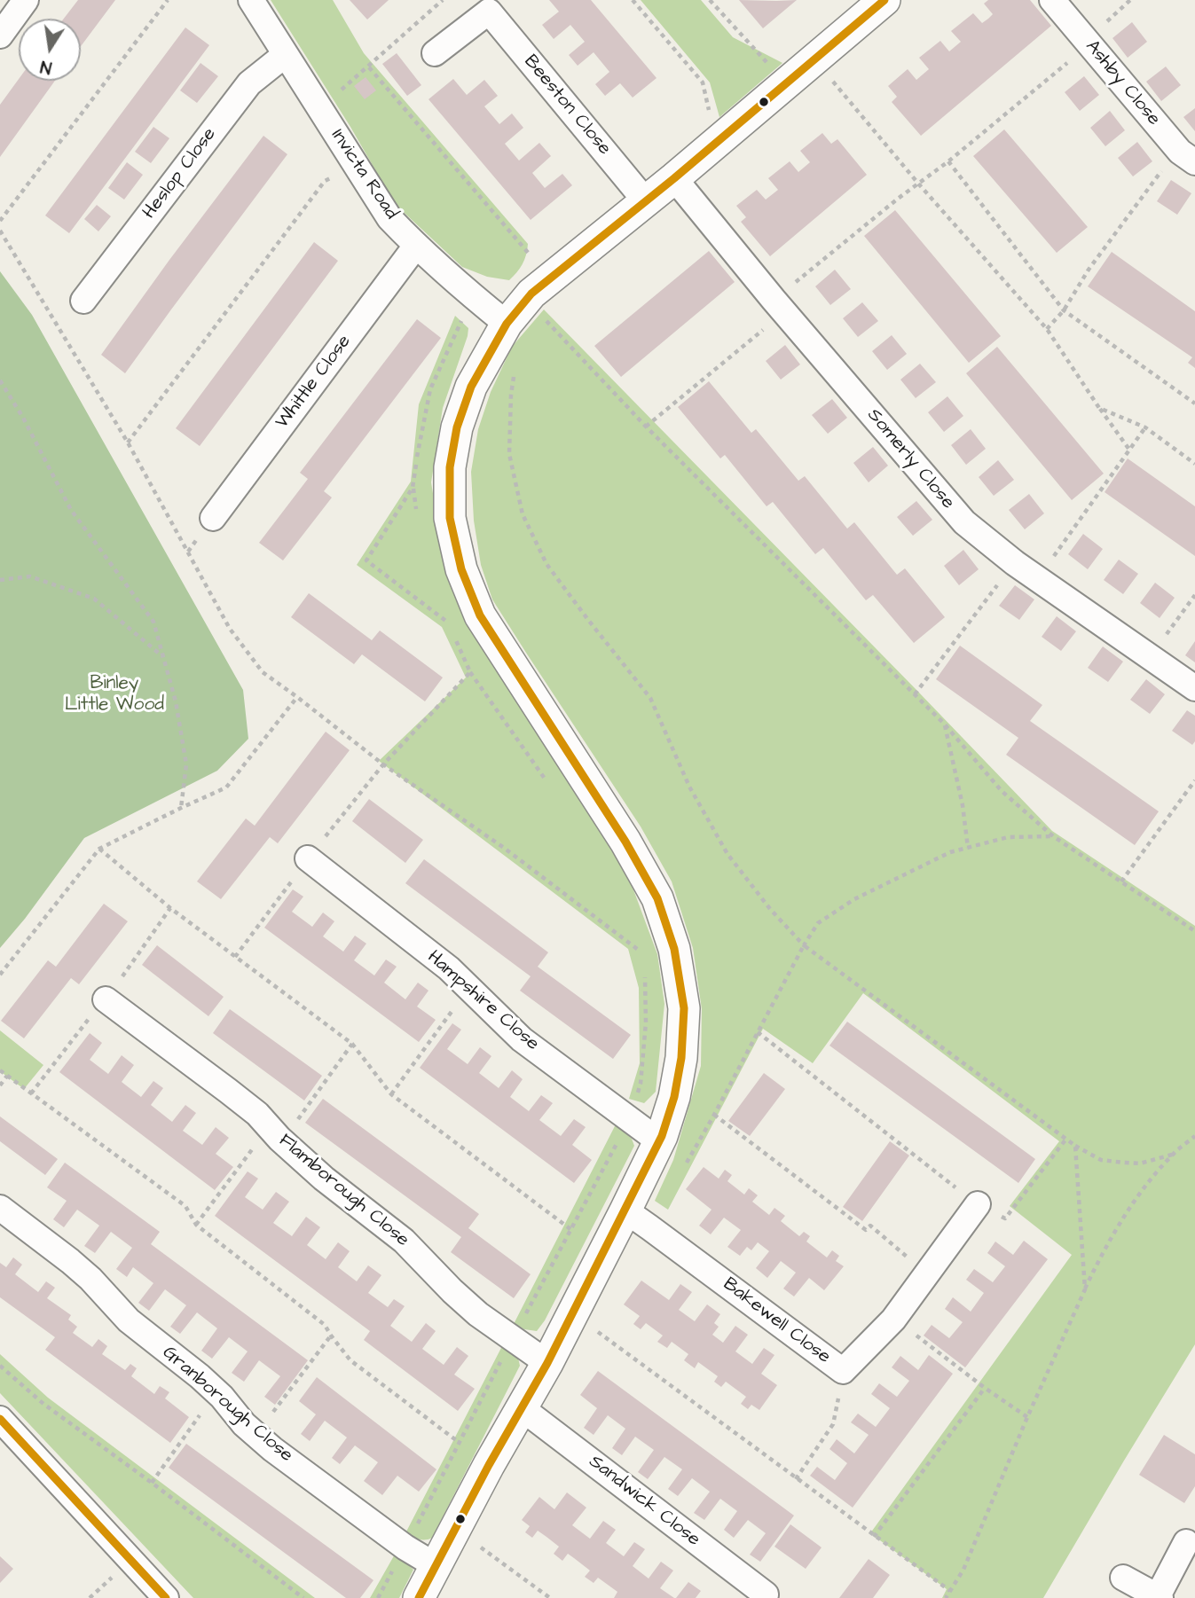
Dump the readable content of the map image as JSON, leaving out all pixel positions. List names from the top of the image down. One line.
{"streets":{"street":["Ashby Close","Beeston Close","Heslop Close","Invicta Road","Whittle Close","Somerly Close","Hampshire Close","Flamborough Close","Bakewell Close","Granborough Close","Sandwick Close"]},"crossings":[["Heslop Close","Invicta Road"],["Invicta Road","Whittle Close"]],"parks":["Binley Little Wood"],"north":"bottom"}
